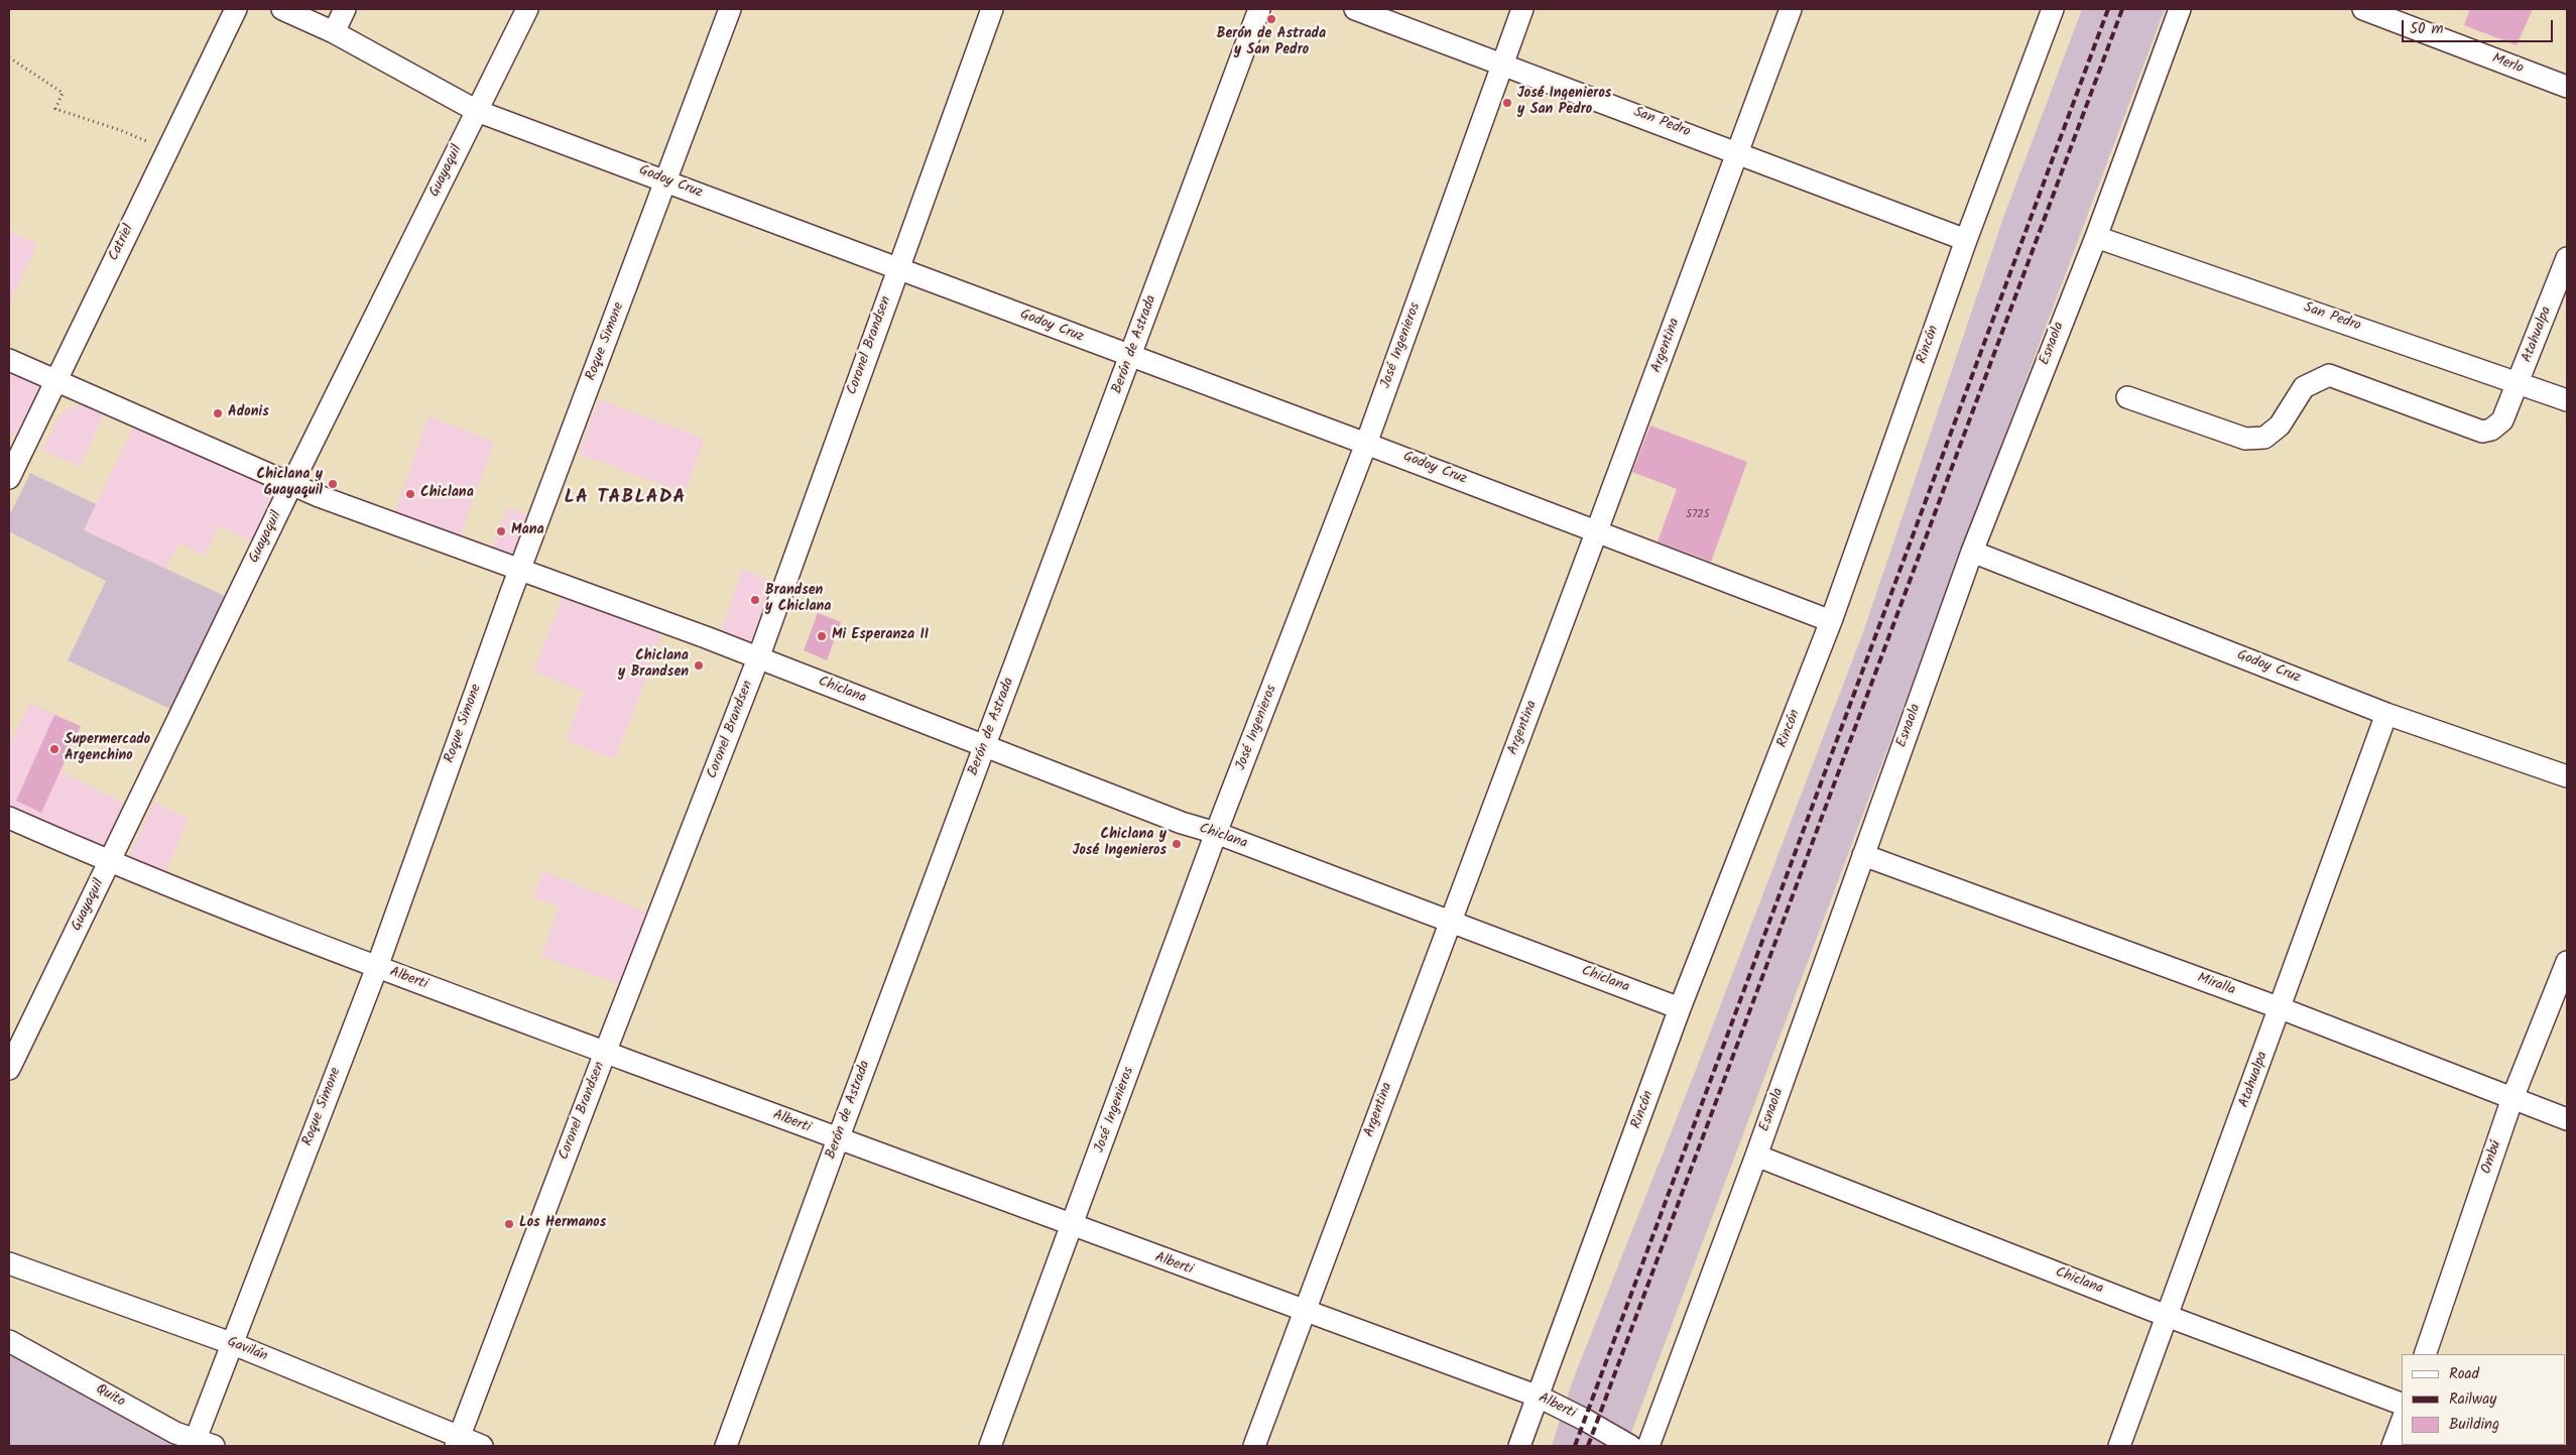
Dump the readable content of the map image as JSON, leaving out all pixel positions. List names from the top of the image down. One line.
{"streets":{"street":["Merlo","San Pedro","Guayaquil","Godoy Cruz","Catriel","Atahualpa","Roque Simone","Esnaola","Berón de Astrada","Rincón","Coronel Brandsen","José Ingenieros","Argentina","Chiclana","Alberti","Miralla","Ombú","Gavilán","Quito"]},"crossings":[["San Pedro","Atahualpa"],["San Pedro","Esnaola"],["San Pedro","Rincón"],["San Pedro","José Ingenieros"],["San Pedro","Argentina"],["Guayaquil","Godoy Cruz"],["Guayaquil","Chiclana"],["Guayaquil","Alberti"],["Godoy Cruz","Atahualpa"],["Godoy Cruz","Roque Simone"],["Godoy Cruz","Esnaola"],["Godoy Cruz","Berón de Astrada"],["Godoy Cruz","Rincón"],["Godoy Cruz","Coronel Brandsen"],["Godoy Cruz","José Ingenieros"],["Godoy Cruz","Argentina"],["Catriel","Chiclana"],["Atahualpa","Chiclana"],["Atahualpa","Miralla"],["Roque Simone","Chiclana"],["Roque Simone","Alberti"],["Roque Simone","Gavilán"],["Roque Simone","Quito"],["Esnaola","Chiclana"],["Esnaola","Miralla"],["Berón de Astrada","Chiclana"],["Berón de Astrada","Alberti"],["Rincón","Chiclana"],["Rincón","Alberti"],["Coronel Brandsen","Chiclana"],["Coronel Brandsen","Alberti"],["Coronel Brandsen","Gavilán"],["José Ingenieros","Chiclana"],["José Ingenieros","Alberti"],["Argentina","Chiclana"],["Argentina","Alberti"],["Miralla","Ombú"]],"districts":["LA TABLADA"],"places":["Berón de Astrada y San Pedro","José Ingenieros y San Pedro","Adonis","Chiclana y Guayaquil","Chiclana","Mana","Brandsen y Chiclana","Mi Esperanza II","Chiclana y Brandsen","Supermercado Argenchino","Chiclana y José Ingenieros","Los Hermanos"],"house_numbers":["5725"],"legend":["Road","Railway","Building"],"scale_bar":"50 m"}
